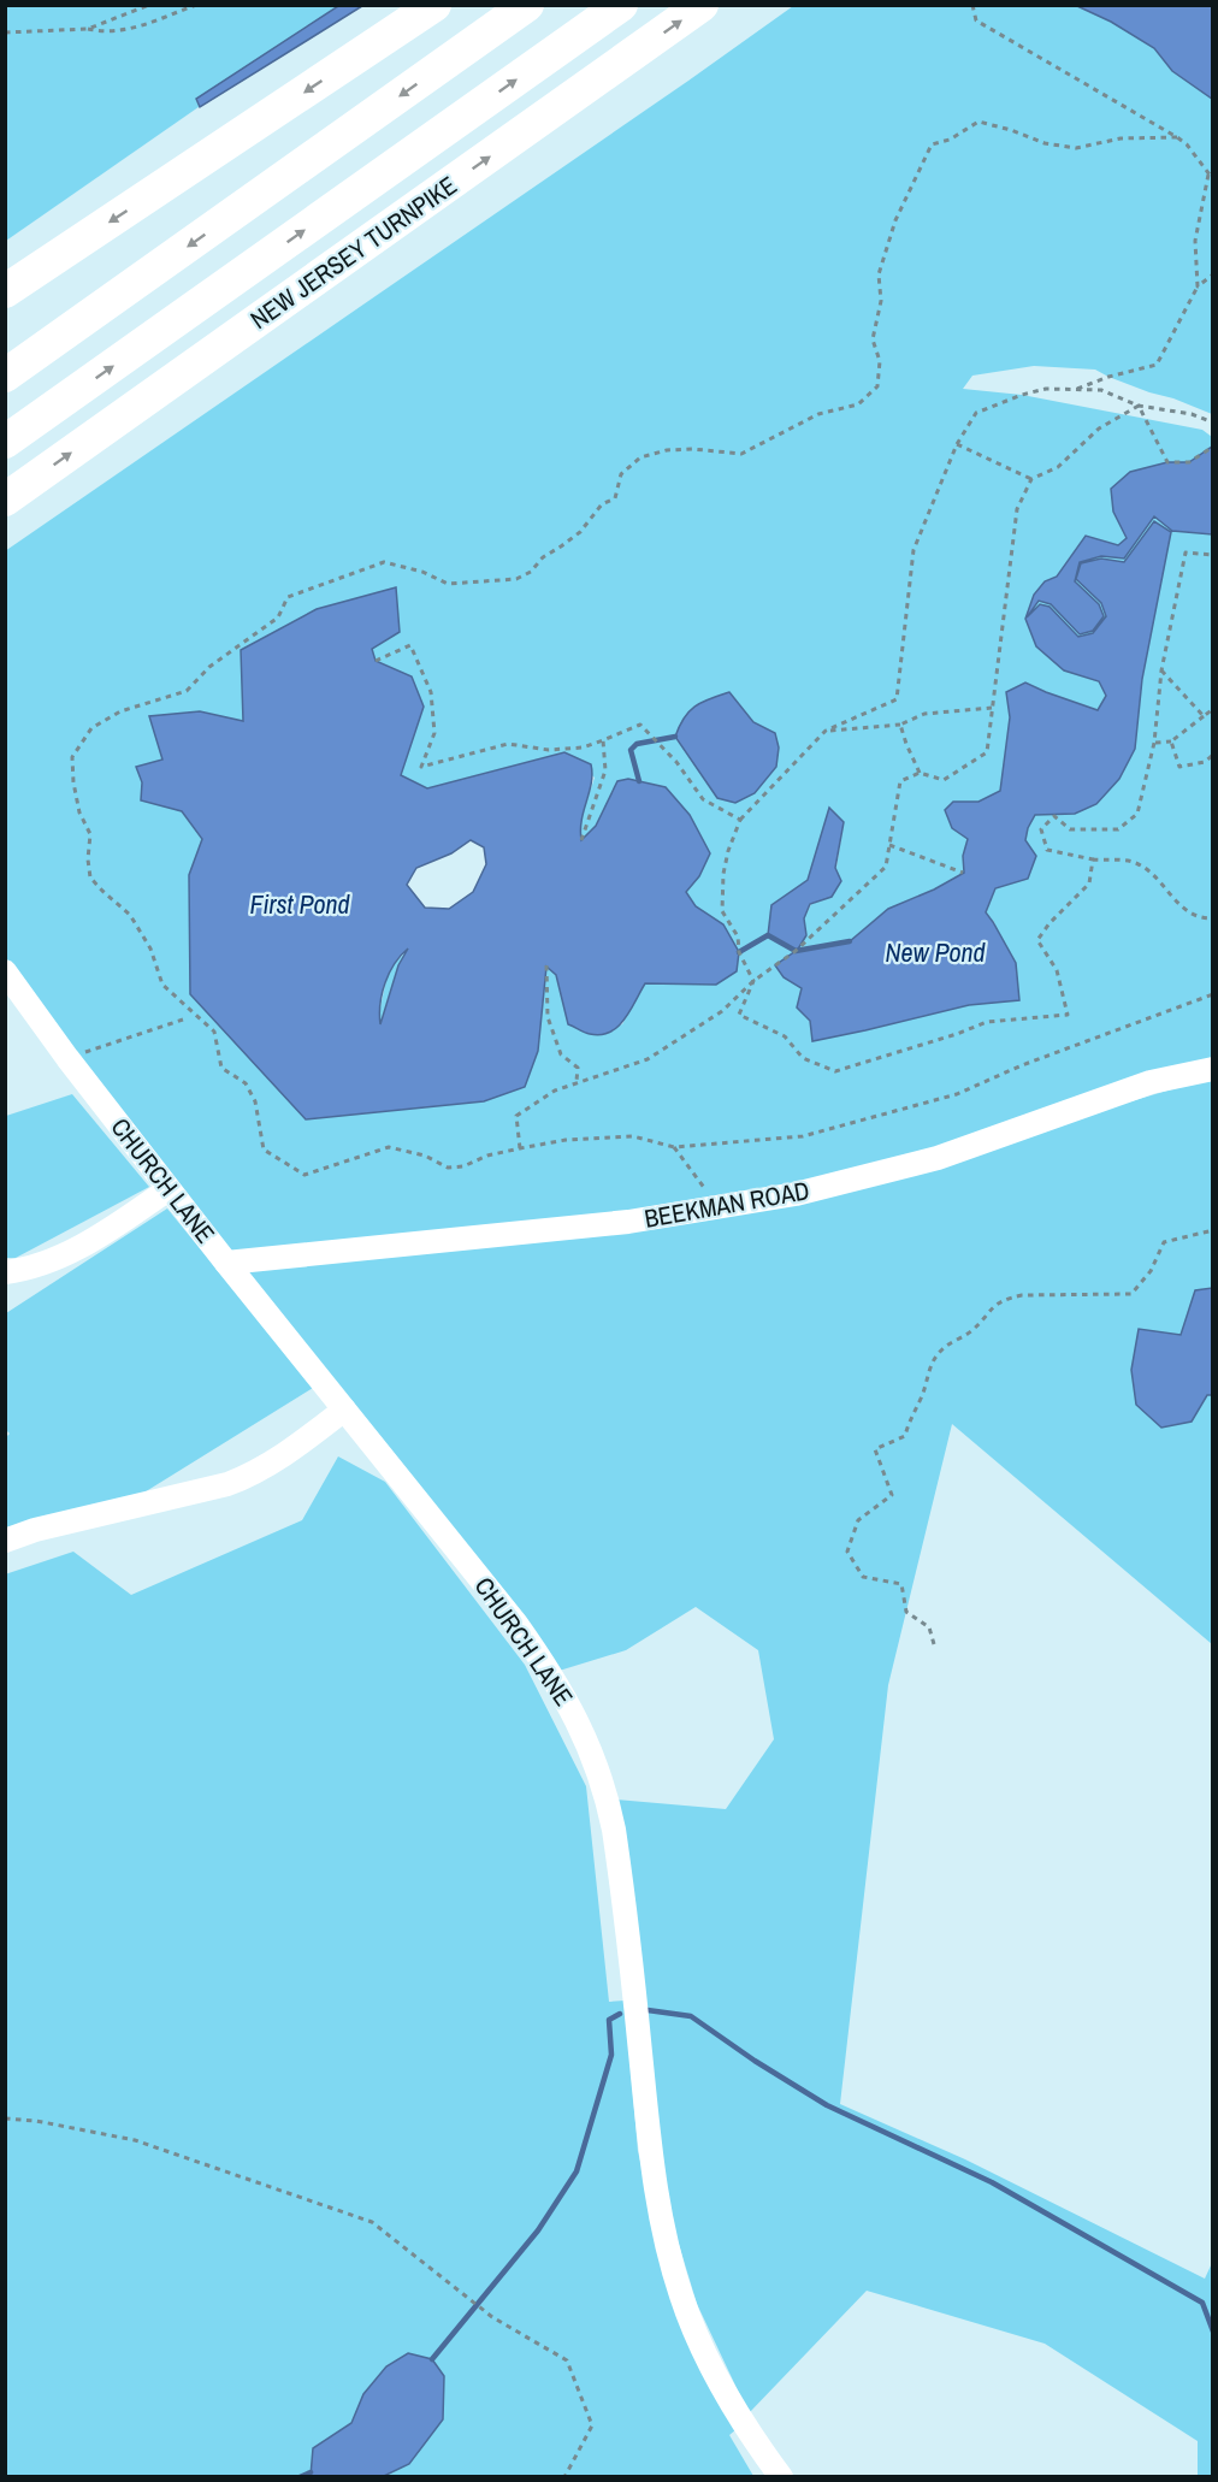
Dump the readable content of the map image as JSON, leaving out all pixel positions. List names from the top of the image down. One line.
{"streets":{"highway":["NEW JERSEY TURNPIKE"],"street":["CHURCH LANE","BEEKMAN ROAD"]},"crossings":[["CHURCH LANE","BEEKMAN ROAD"]],"water":["First Pond","New Pond"]}
